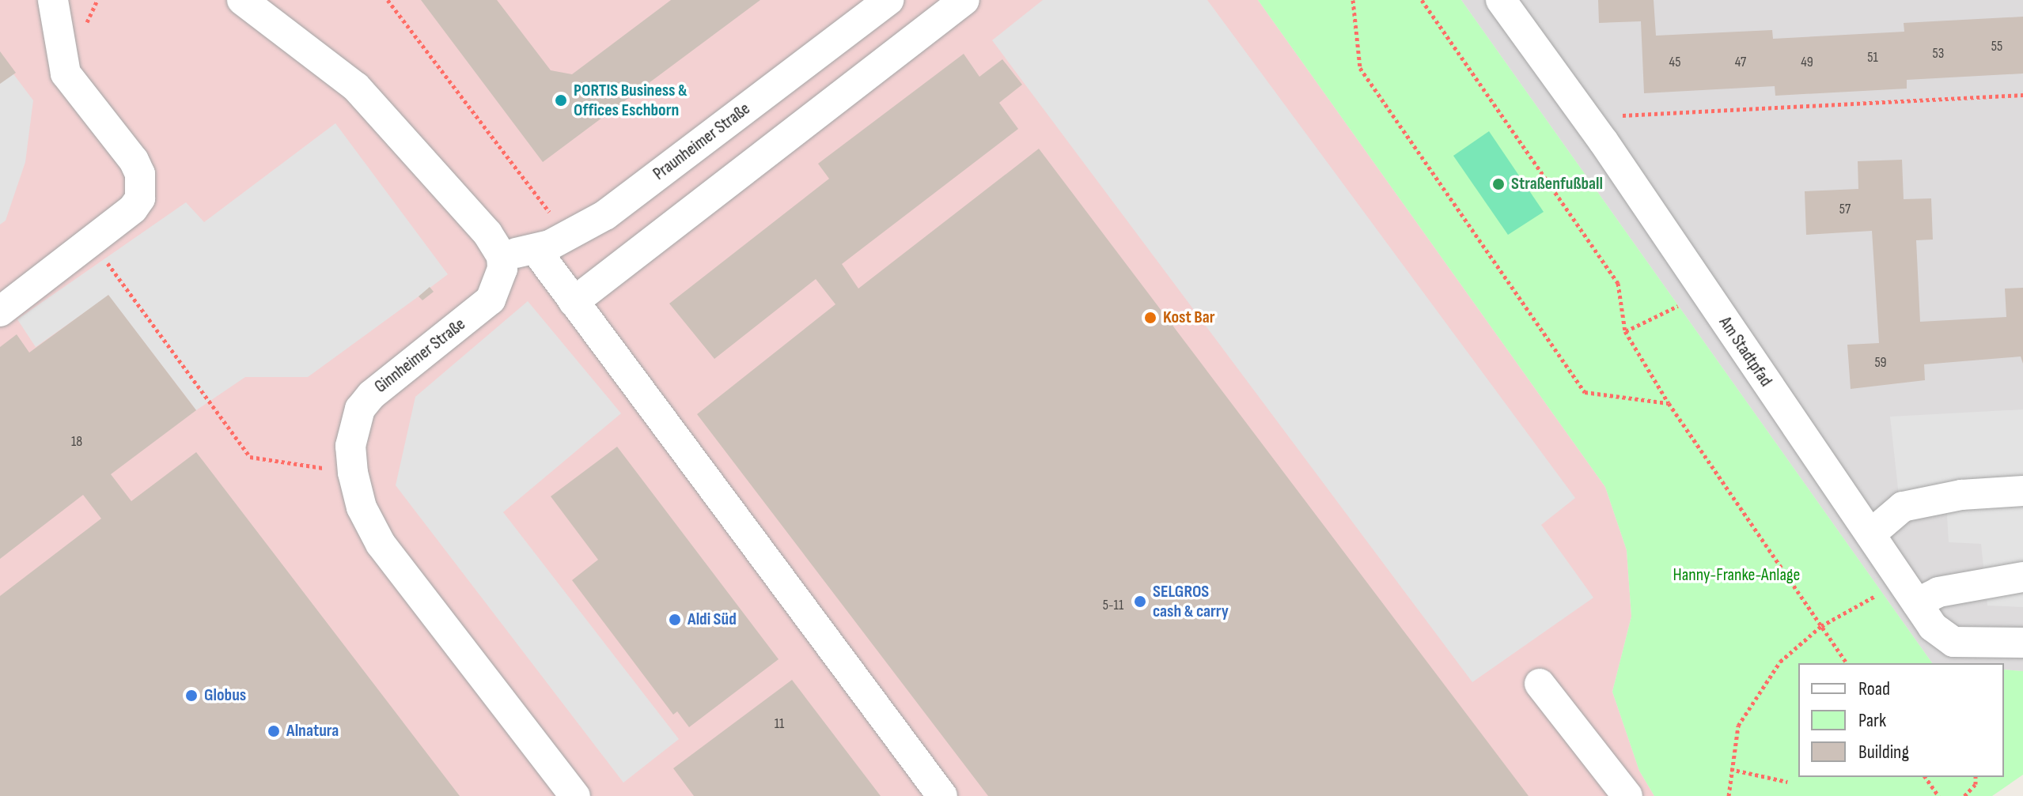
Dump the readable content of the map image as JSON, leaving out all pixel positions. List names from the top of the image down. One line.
{"streets":{"street":["Praunheimer Straße","Am Stadtpfad","Ginnheimer Straße"]},"crossings":[["Praunheimer Straße","Ginnheimer Straße"]],"parks":["Hanny-Franke-Anlage"],"places":["PORTIS Business & Offices Eschborn","Straßenfußball","Kost Bar","SELGROS cash & carry","Aldi Süd","Globus","Alnatura"],"house_numbers":["55","53","51","45","47","49","57","59","18","5-11","11"],"legend":["Road","Park","Building"]}
